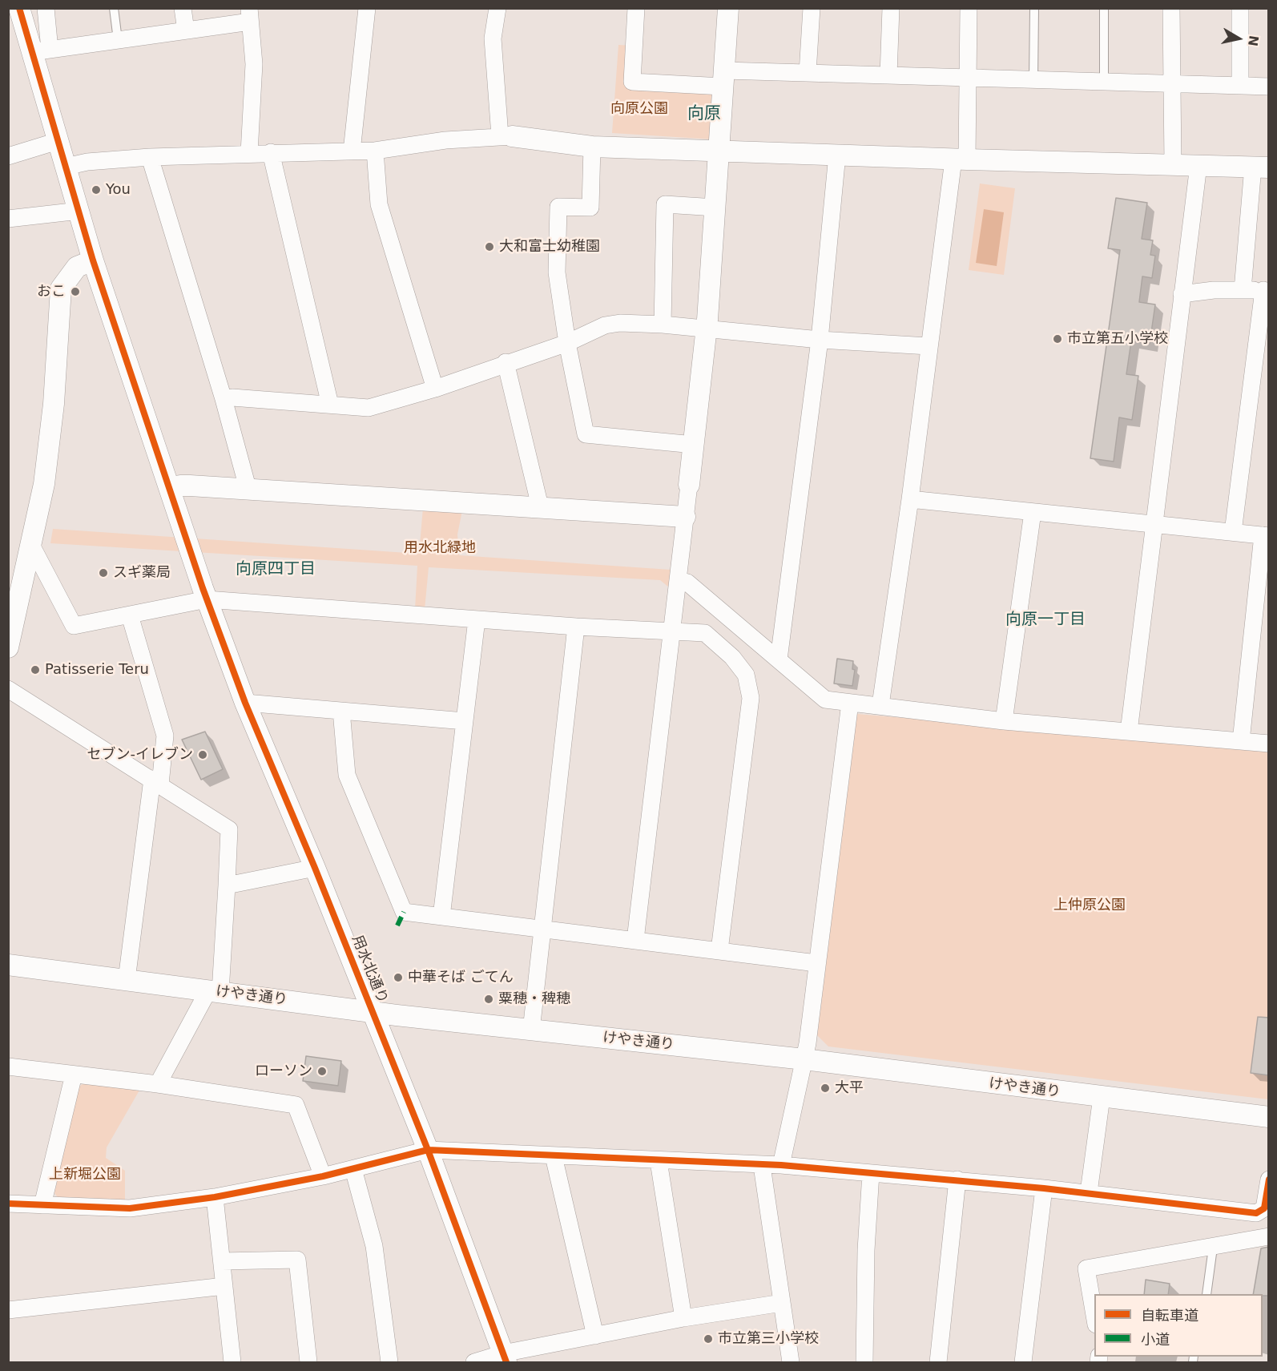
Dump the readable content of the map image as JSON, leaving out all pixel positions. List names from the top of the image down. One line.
{"streets":{"street":["用水北通り","けやき通り"]},"crossings":[["用水北通り","けやき通り"]],"districts":["向原","向原四丁目","向原一丁目"],"parks":["向原公園","用水北緑地","上仲原公園","上新堀公園"],"places":["You","大和富士幼稚園","おこ","市立第五小学校","スギ薬局","Patisserie Teru","セブン-イレブン","中華そば ごてん","粟穂・稗穂","ローソン","大平","市立第三小学校"],"legend":["自転車道","小道"],"north":"right"}
